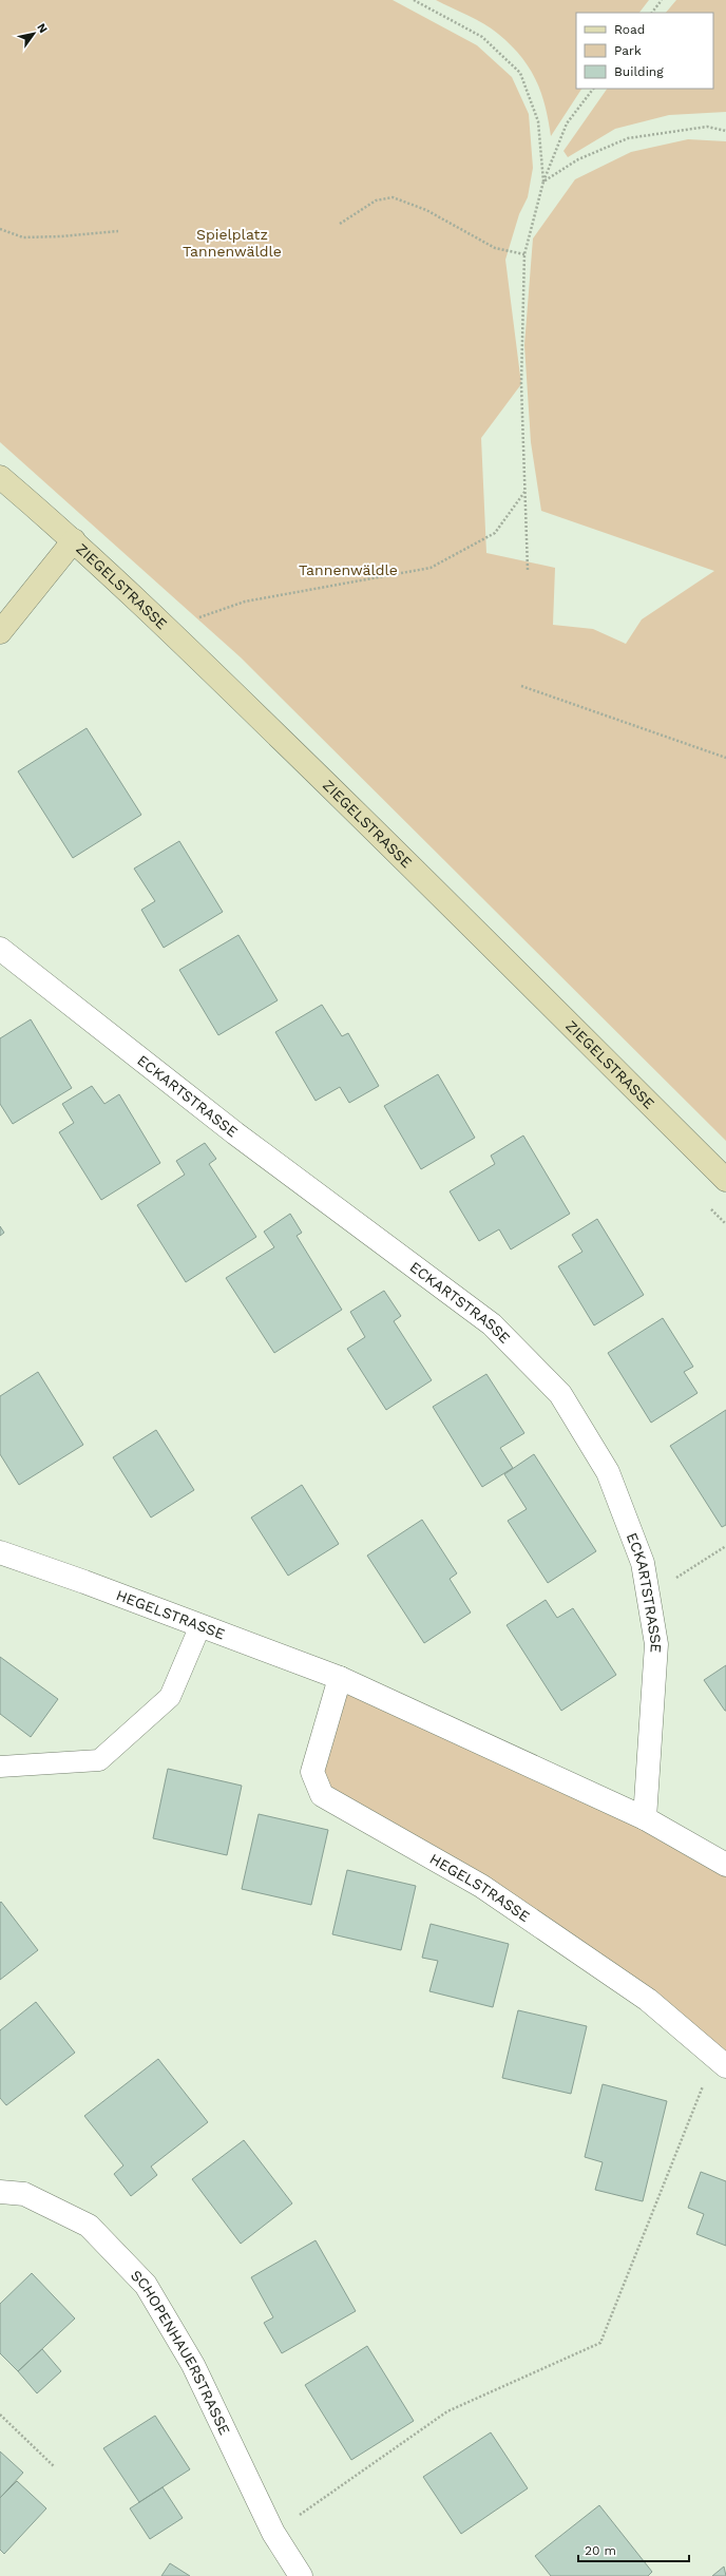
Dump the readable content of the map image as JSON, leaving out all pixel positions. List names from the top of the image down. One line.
{"streets":{"main road":["ZIEGELSTRASSE"],"street":["ECKARTSTRASSE","HEGELSTRASSE","SCHOPENHAUERSTRASSE"]},"crossings":[["ECKARTSTRASSE","HEGELSTRASSE"]],"parks":["Spielplatz Tannenwäldle","Tannenwäldle"],"legend":["Road","Park","Building"],"scale_bar":"20 m","north":"top right"}
